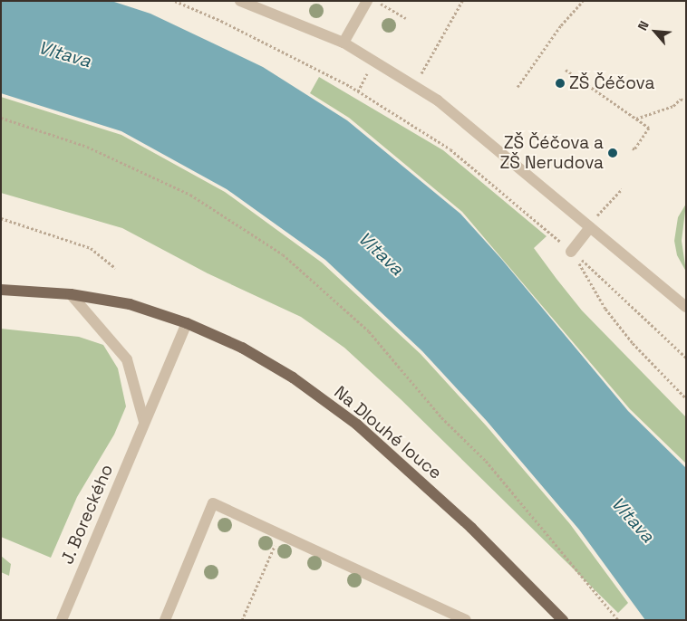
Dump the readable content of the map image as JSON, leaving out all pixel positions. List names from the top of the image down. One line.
{"streets":{"main road":["Na Dlouhé louce"],"street":["J. Boreckého"]},"crossings":[["Na Dlouhé louce","J. Boreckého"]],"water":["Vltava"],"places":["ZŠ Čéčova","ZŠ Čéčova a ZŠ Nerudova"],"north":"top left"}
